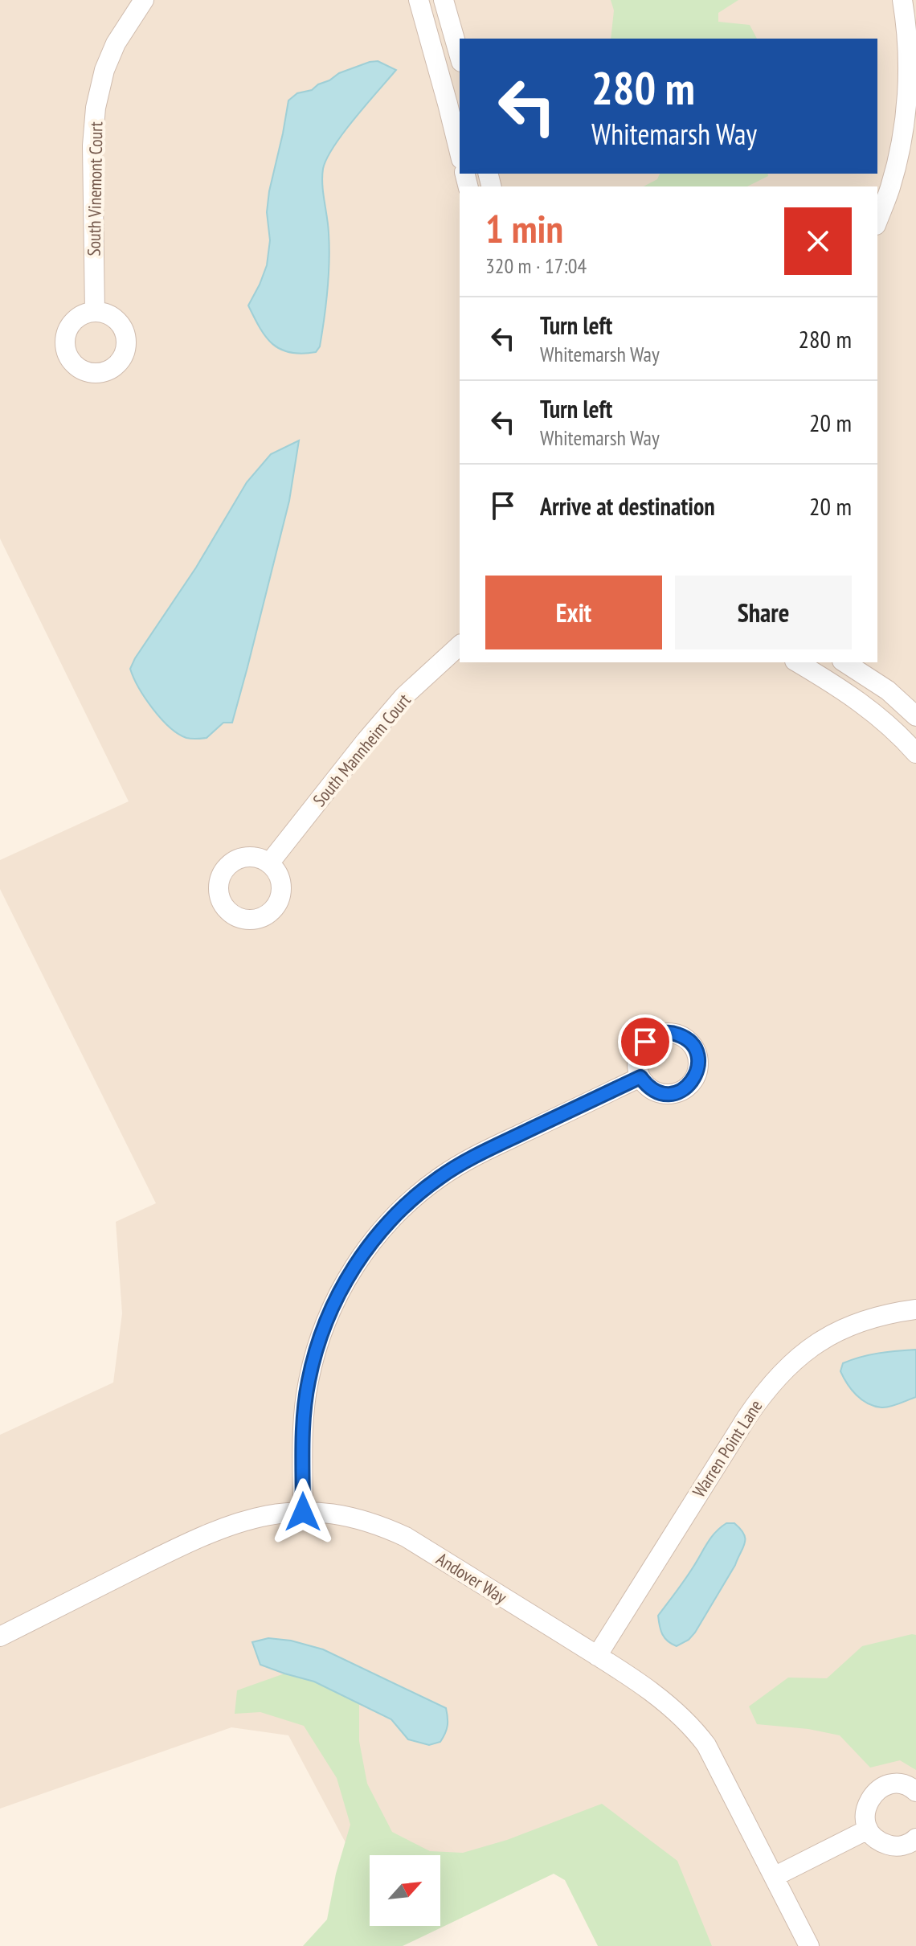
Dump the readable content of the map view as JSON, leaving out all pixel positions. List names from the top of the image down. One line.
{"streets":{"street":["South Vinemont Court","South Mannheim Court","Warren Point Lane","Andover Way"]},"crossings":[["Warren Point Lane","Andover Way"]],"north":"top right","page":{"turn":["280 m","Whitemarsh Way"],"heading":["1 min","320 m · 17:04"],"list":[{"name":"Turn left","note":"Whitemarsh Way","value":"280 m"},{"name":"Turn left","note":"Whitemarsh Way","value":"20 m"},{"name":"Arrive at destination","value":"20 m"}],"buttons":["Exit","Share"]}}
